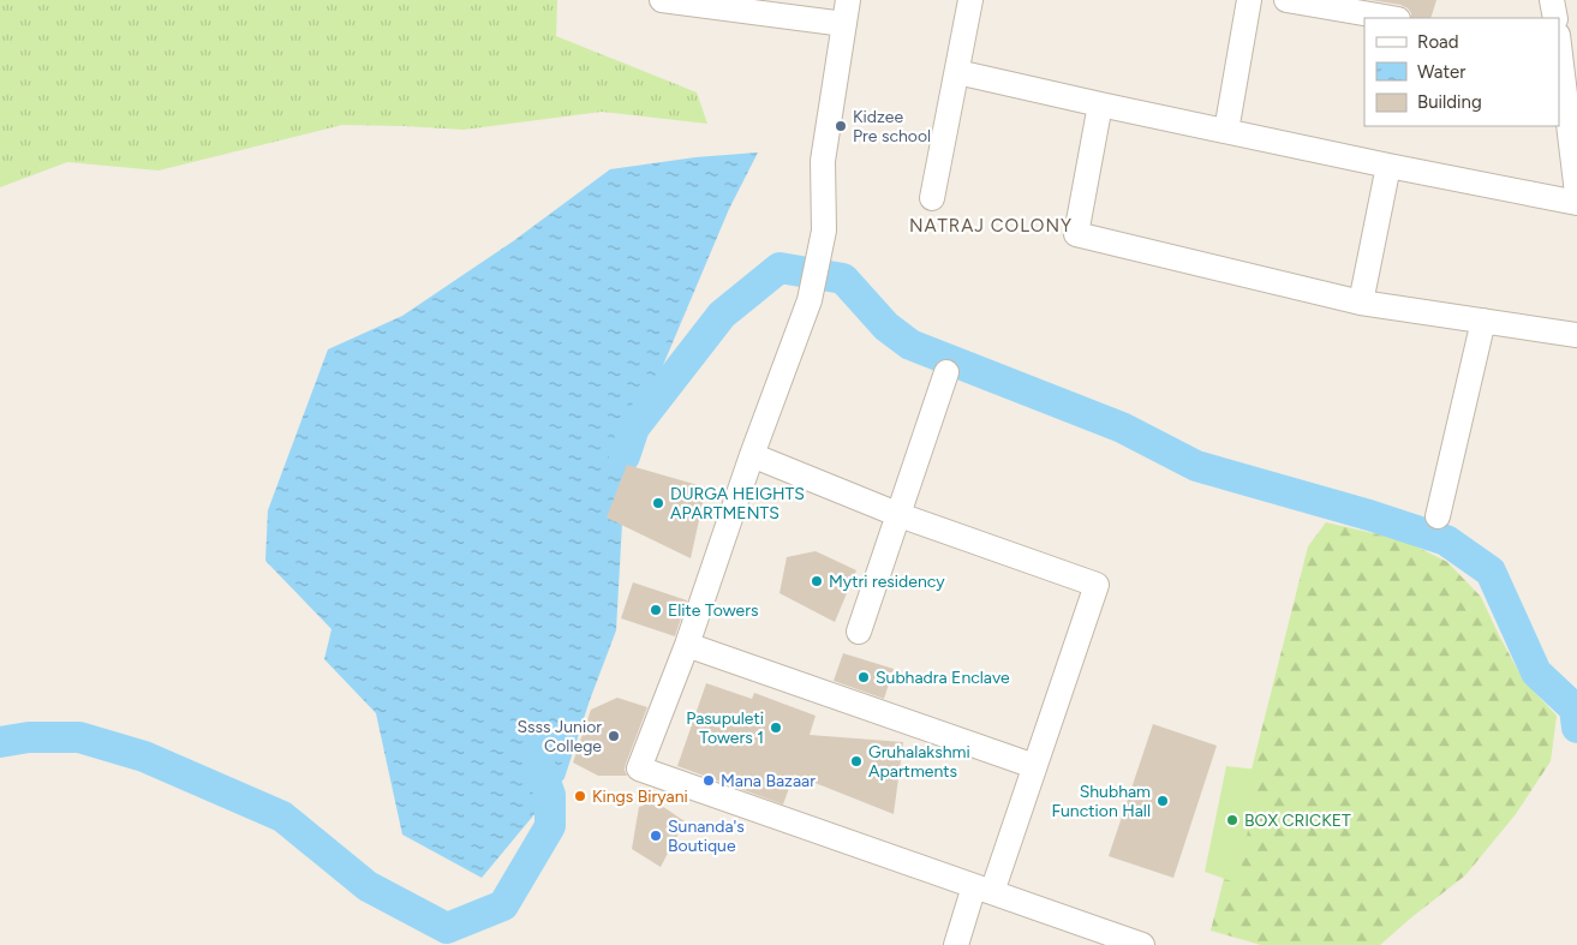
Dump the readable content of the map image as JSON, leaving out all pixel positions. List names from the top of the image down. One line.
{"districts":["NATRAJ COLONY"],"places":["Kidzee Pre school","DURGA HEIGHTS APARTMENTS","Mytri residency","Elite Towers","Subhadra Enclave","Pasupuleti Towers 1","Ssss Junior College","Gruhalakshmi Apartments","Mana Bazaar","Kings Biryani","Shubham Function Hall","BOX CRICKET","Sunanda's Boutique"],"legend":["Road","Water","Building"]}
